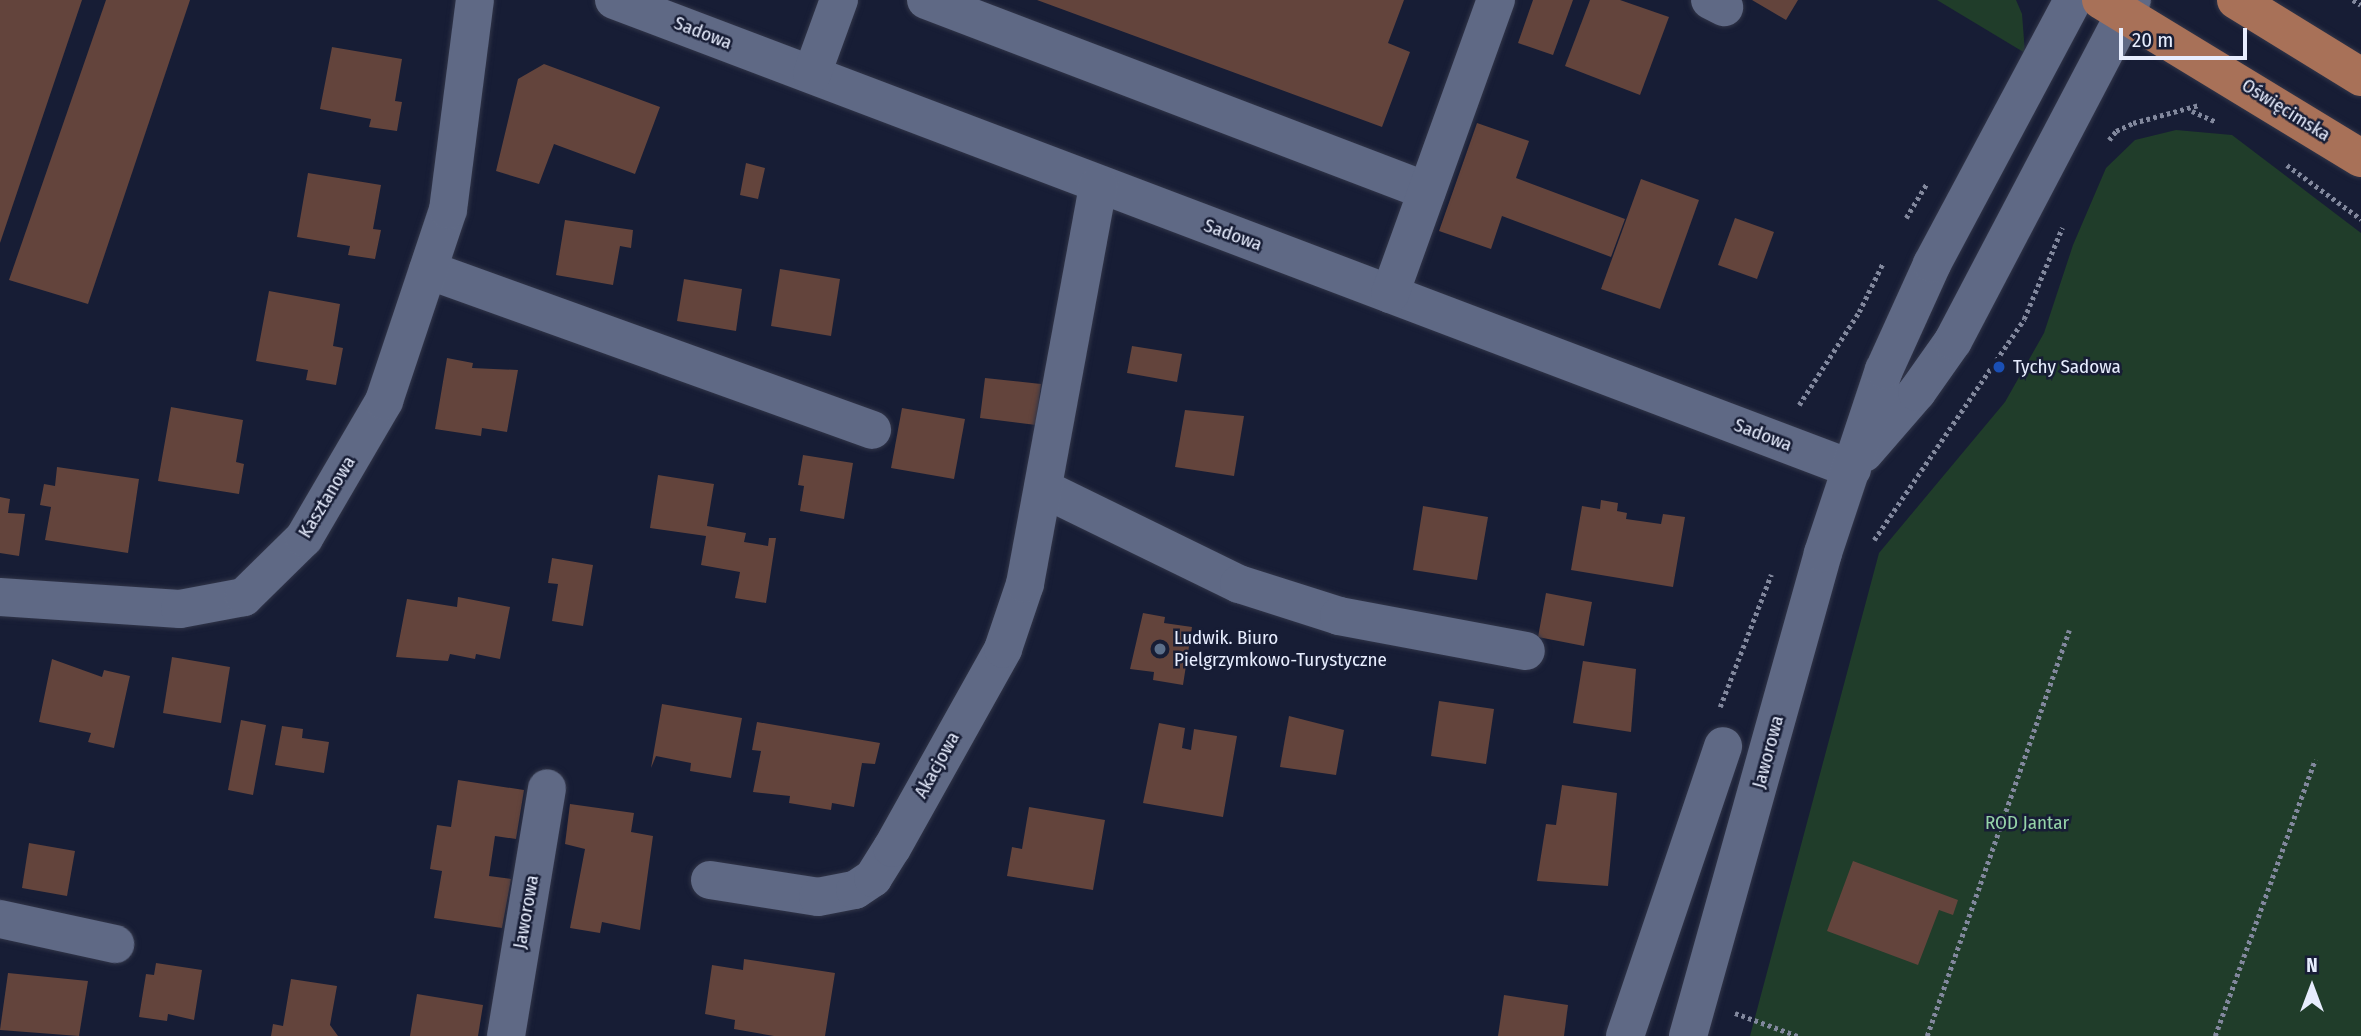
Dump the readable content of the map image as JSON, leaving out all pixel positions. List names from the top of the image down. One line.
{"streets":{"main road":["Oświęcimska"],"street":["Sadowa","Kasztanowa","Jaworowa","Akacjowa"]},"crossings":[["Sadowa","Jaworowa"],["Sadowa","Akacjowa"]],"parks":["ROD Jantar"],"places":["Tychy Sadowa","Ludwik. Biuro Pielgrzymkowo-Turystyczne"],"scale_bar":"20 m","north":"top"}
